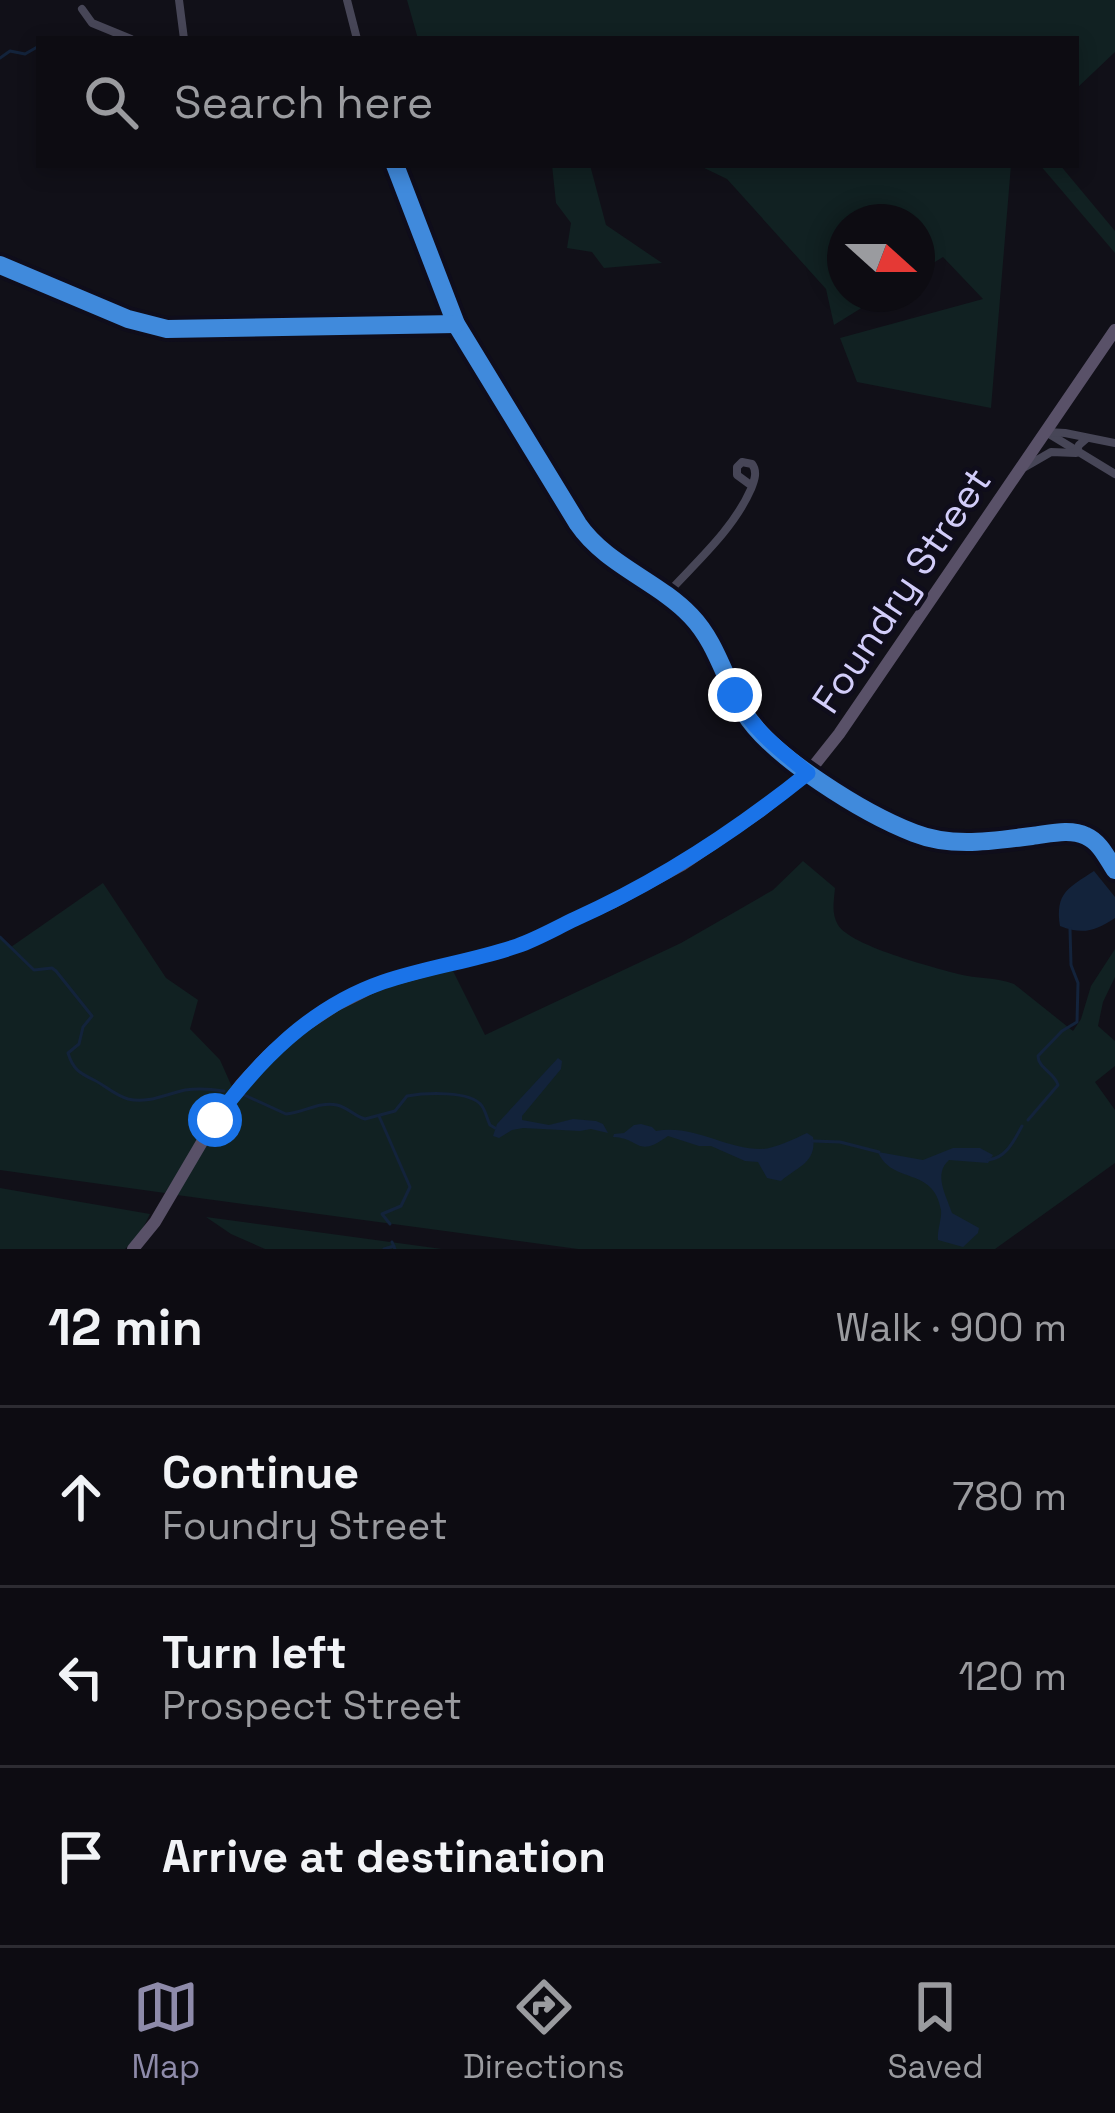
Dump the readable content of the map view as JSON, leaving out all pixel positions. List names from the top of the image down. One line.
{"streets":{"main road":["Foundry Street"]},"north":"right","page":{"search":"Search here","heading":["12 min","Walk · 900 m"],"list":[["Continue","Foundry Street","780 m"],["Turn left","Prospect Street","120 m"],"Arrive at destination"],"nav":["Map","Directions","Saved"]}}
